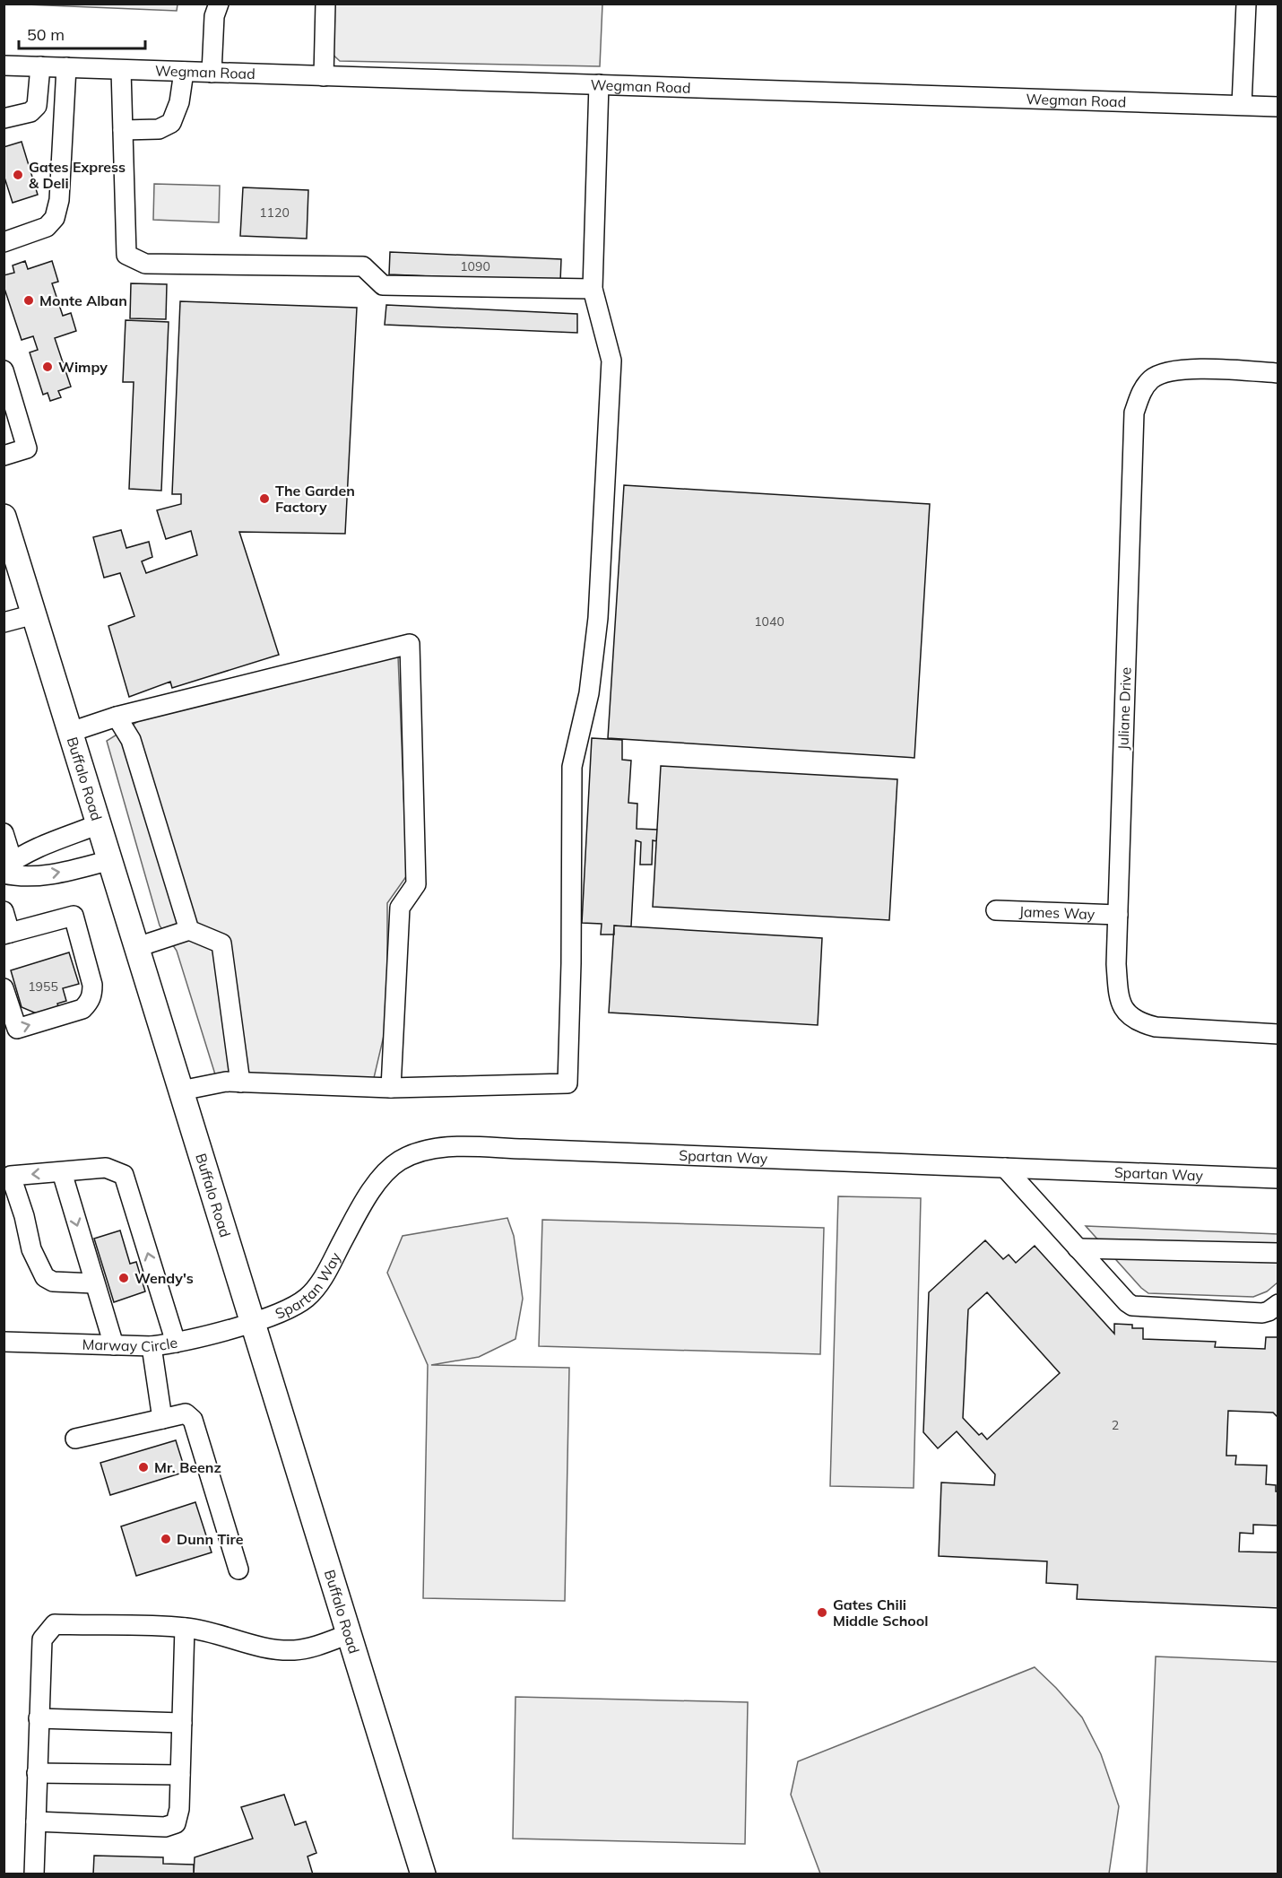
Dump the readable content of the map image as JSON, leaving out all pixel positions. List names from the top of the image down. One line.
{"streets":{"main road":["Buffalo Road"],"street":["Wegman Road","Juliane Drive","James Way","Spartan Way","Marway Circle"]},"crossings":[["Juliane Drive","James Way"],["Buffalo Road","Spartan Way"],["Buffalo Road","Marway Circle"],["Spartan Way","Marway Circle"]],"places":["Gates Express & Deli","Monte Alban","Wimpy","The Garden Factory","Wendy's","Mr. Beenz","Dunn Tire","Gates Chili Middle School"],"house_numbers":["1120","1090","1040","1955","2"],"scale_bar":"50 m"}
